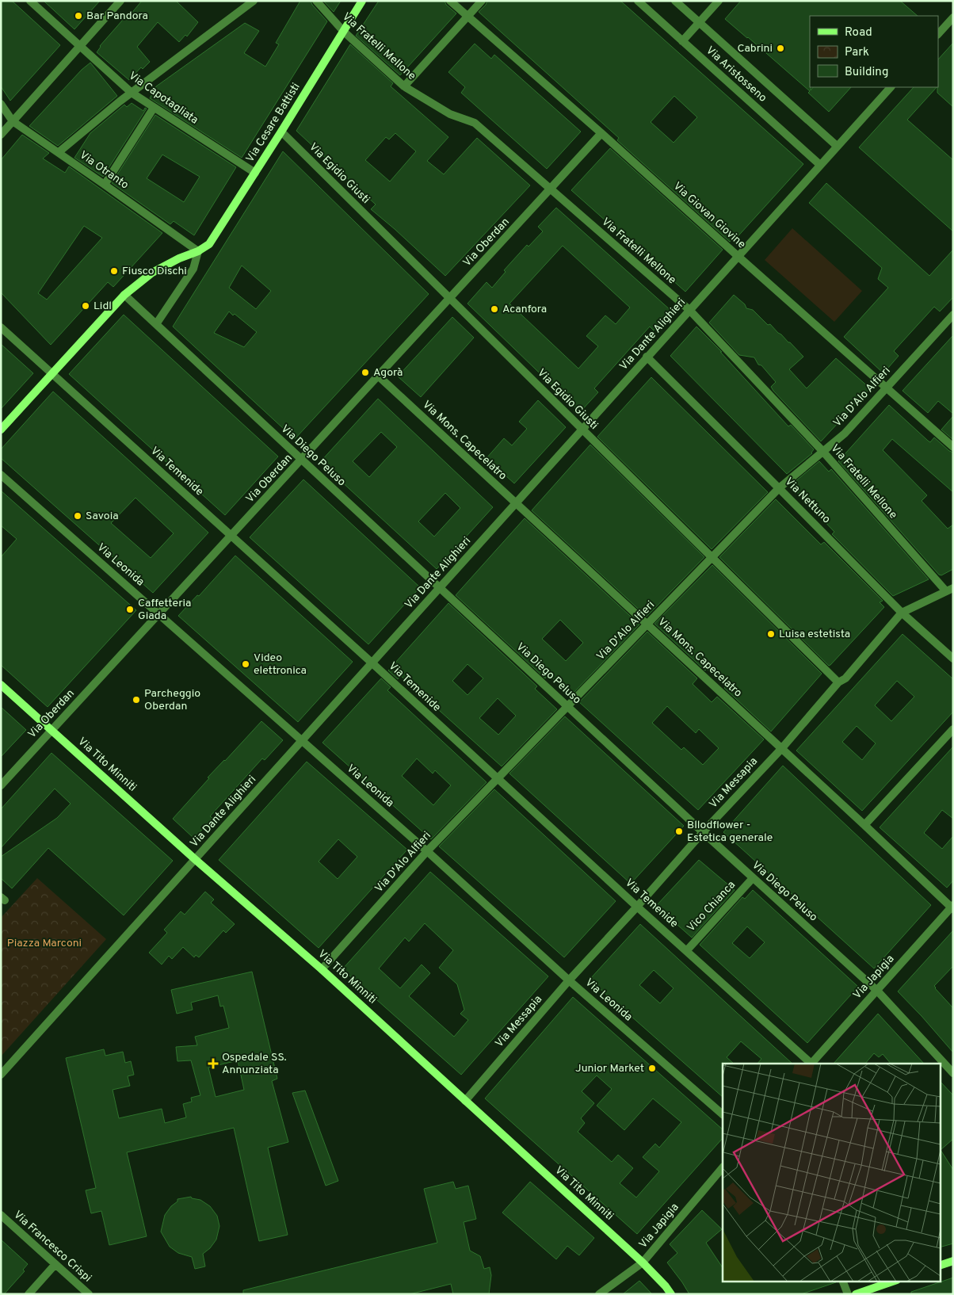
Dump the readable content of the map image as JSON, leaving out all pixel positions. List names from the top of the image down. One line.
{"streets":{"main road":["Via Cesare Battisti","Via Tito Minniti"],"street":["Via Fratelli Mellone","Via Aristosseno","Via Capotagliata","Via Otranto","Via Egidio Giusti","Via Giovan Giovine","Via Oberdan","Via Dante Alighieri","Via D'Alo Alfieri","Via Mons. Capecelatro","Via Diego Peluso","Via Temenide","Via Nettuno","Via Leonida","Via Messapia","Vico Chianca","Via Japigia","Via Francesco Crispi"]},"crossings":[["Via Fratelli Mellone","Via Cesare Battisti"],["Via Fratelli Mellone","Via Oberdan"],["Via Fratelli Mellone","Via Dante Alighieri"],["Via Fratelli Mellone","Via D'Alo Alfieri"],["Via Fratelli Mellone","Via Messapia"],["Via Aristosseno","Via Dante Alighieri"],["Via Capotagliata","Via Cesare Battisti"],["Via Cesare Battisti","Via Otranto"],["Via Cesare Battisti","Via Egidio Giusti"],["Via Egidio Giusti","Via Oberdan"],["Via Egidio Giusti","Via Dante Alighieri"],["Via Egidio Giusti","Via D'Alo Alfieri"],["Via Egidio Giusti","Via Messapia"],["Via Giovan Giovine","Via Oberdan"],["Via Giovan Giovine","Via Dante Alighieri"],["Via Giovan Giovine","Via D'Alo Alfieri"],["Via Oberdan","Via Mons. Capecelatro"],["Via Oberdan","Via Diego Peluso"],["Via Oberdan","Via Temenide"],["Via Oberdan","Via Leonida"],["Via Oberdan","Via Tito Minniti"],["Via Dante Alighieri","Via Mons. Capecelatro"],["Via Dante Alighieri","Via Diego Peluso"],["Via Dante Alighieri","Via Temenide"],["Via Dante Alighieri","Via Nettuno"],["Via Dante Alighieri","Via Leonida"],["Via Dante Alighieri","Via Tito Minniti"],["Via D'Alo Alfieri","Via Mons. Capecelatro"],["Via D'Alo Alfieri","Via Diego Peluso"],["Via D'Alo Alfieri","Via Temenide"],["Via D'Alo Alfieri","Via Nettuno"],["Via D'Alo Alfieri","Via Leonida"],["Via D'Alo Alfieri","Via Tito Minniti"],["Via Mons. Capecelatro","Via Messapia"],["Via Mons. Capecelatro","Via Japigia"],["Via Diego Peluso","Via Messapia"],["Via Diego Peluso","Vico Chianca"],["Via Diego Peluso","Via Japigia"],["Via Temenide","Via Messapia"],["Via Temenide","Vico Chianca"],["Via Temenide","Via Japigia"],["Via Nettuno","Via Messapia"],["Via Leonida","Via Messapia"],["Via Tito Minniti","Via Messapia"],["Via Tito Minniti","Via Japigia"]],"parks":["Piazza Marconi"],"places":{"other":["Bar Pandora","Cabrini","Fiusco Dischi","Lidl","Acanfora","Agorà","Savoia","Caffetteria Giada","Luisa estetista","Video elettronica","Parcheggio Oberdan","Bllodflower - Estetica generale","Junior Market"],"health":["Ospedale SS. Annunziata"]},"legend":["Road","Park","Building"]}
